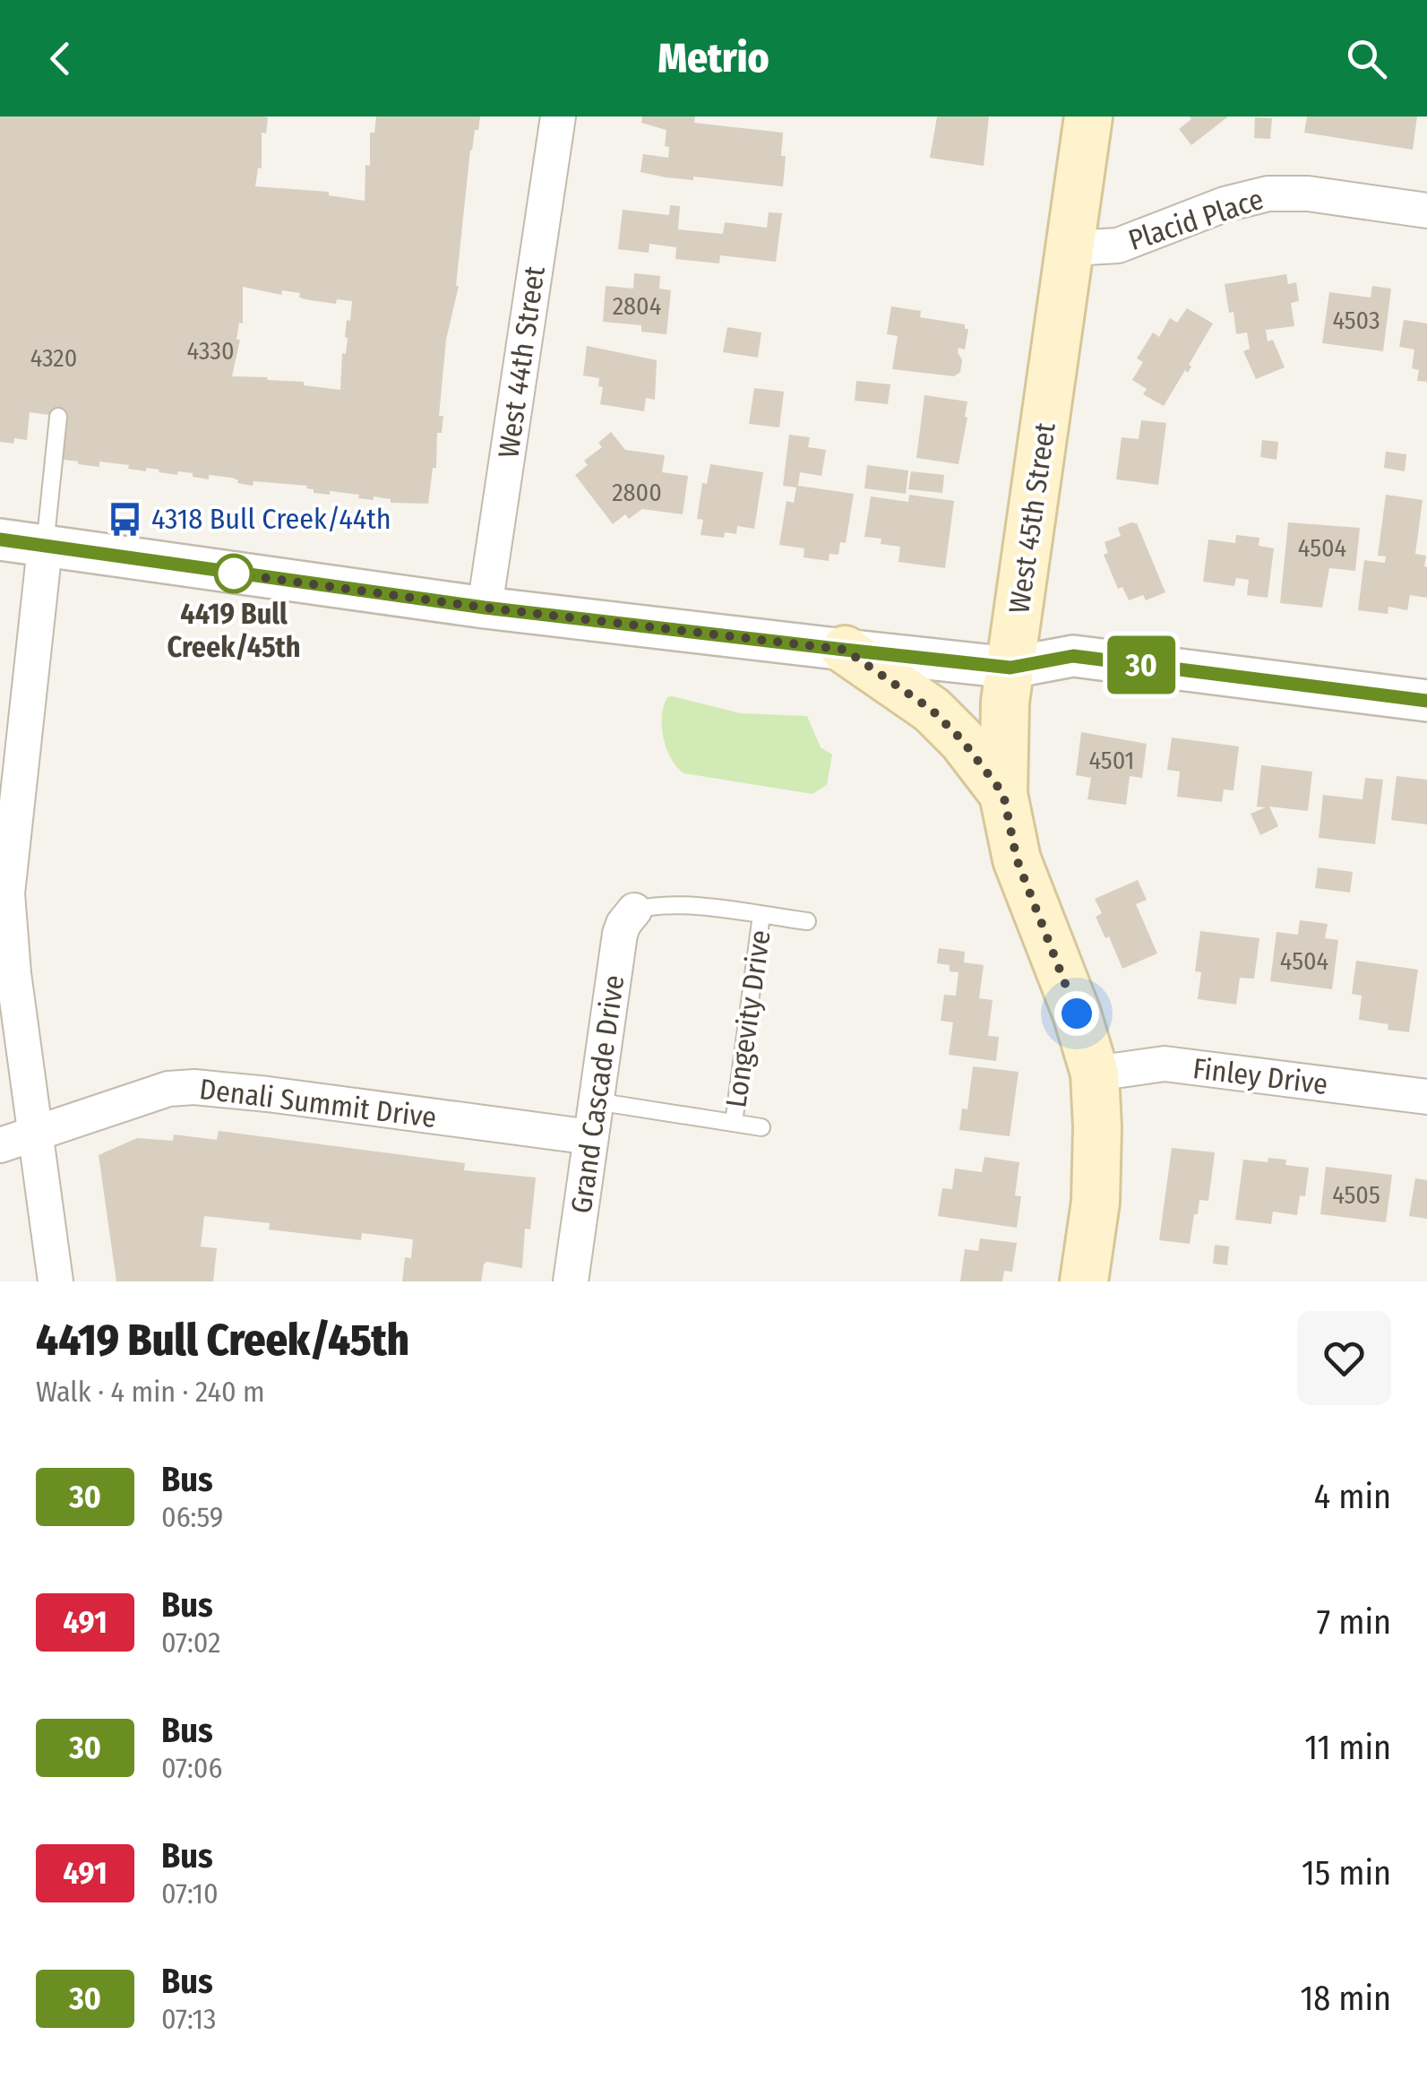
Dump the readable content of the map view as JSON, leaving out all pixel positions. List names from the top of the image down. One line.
{"streets":{"main road":["West 45th Street"],"street":["Placid Place","West 44th Street","Finley Drive","Grand Cascade Drive","Denali Summit Drive"],"lane":["Longevity Drive"]},"crossings":[["Placid Place","West 45th Street"],["West 45th Street","Finley Drive"],["Grand Cascade Drive","Denali Summit Drive"]],"places":{"bus stop":["4318 Bull Creek/44th"],"other":["4419 Bull Creek/45th"]},"lines":["bus line 30"],"house_numbers":["2804","4503","4330","4320","2800","4504","4501","4504","4505"],"page":{"header":"Metrio","on_map":"30","heading":["4419 Bull Creek/45th","Walk · 4 min · 240 m"],"list":[{"mark":"30","name":"Bus","note":"06:59","value":"4 min"},{"mark":"491","name":"Bus","note":"07:02","value":"7 min"},{"mark":"30","name":"Bus","note":"07:06","value":"11 min"},{"mark":"491","name":"Bus","note":"07:10","value":"15 min"},{"mark":"30","name":"Bus","note":"07:13","value":"18 min"}]}}
